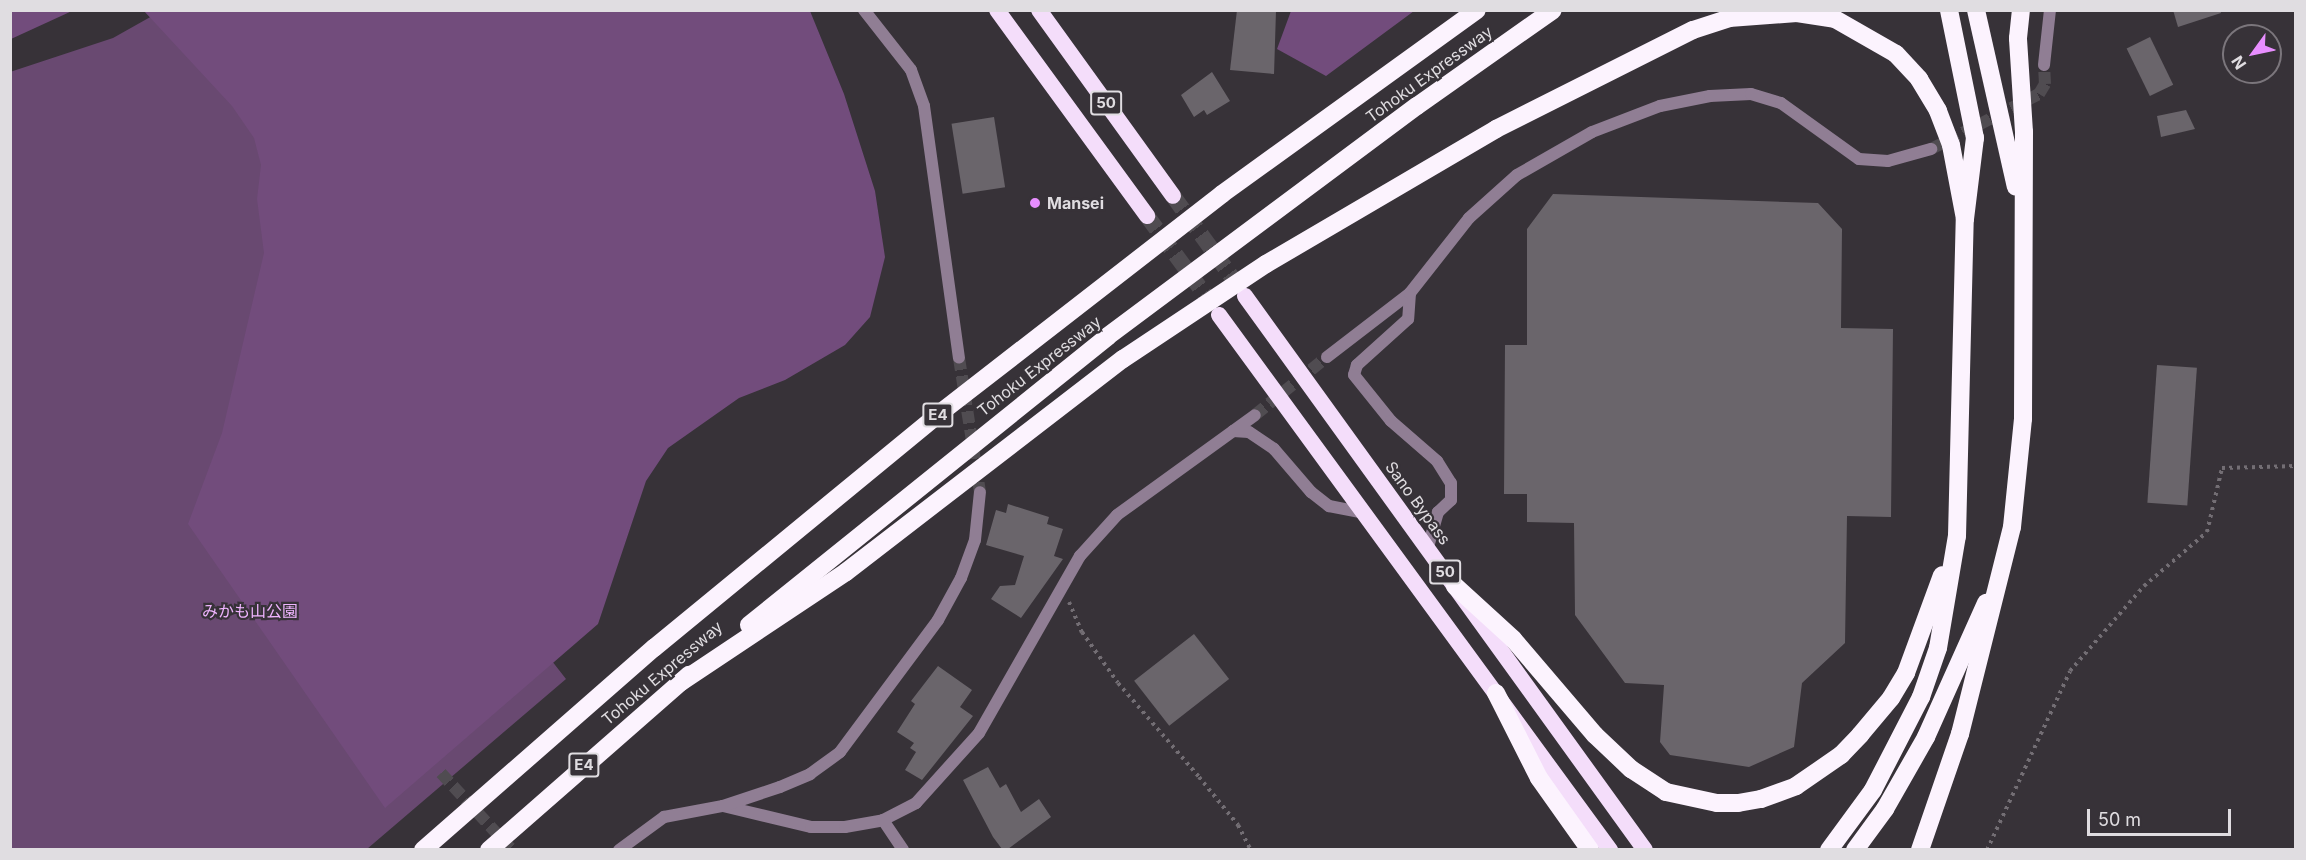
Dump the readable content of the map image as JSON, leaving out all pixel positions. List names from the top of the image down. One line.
{"streets":{"highway":["Tohoku Expressway","50","E4","Sano Bypass"]},"parks":["みかも山公園"],"places":["Mansei"],"scale_bar":"50 m","north":"bottom left"}
